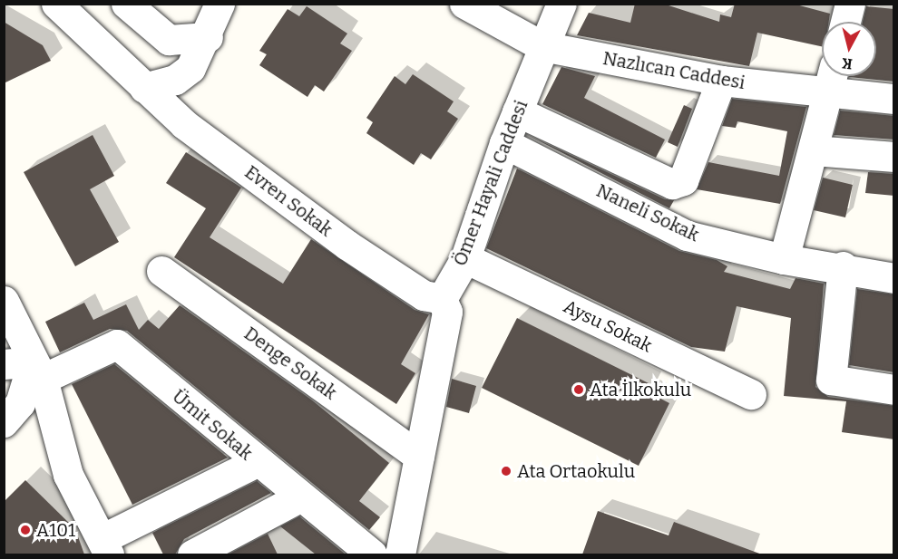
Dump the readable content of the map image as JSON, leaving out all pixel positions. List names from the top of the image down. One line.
{"streets":{"street":["Nazlıcan Caddesi","Ömer Hayali Caddesi","Evren Sokak","Naneli Sokak","Aysu Sokak","Denge Sokak","Ümit Sokak"]},"crossings":[["Nazlıcan Caddesi","Ömer Hayali Caddesi"],["Ömer Hayali Caddesi","Evren Sokak"],["Ömer Hayali Caddesi","Naneli Sokak"],["Ömer Hayali Caddesi","Aysu Sokak"],["Ömer Hayali Caddesi","Denge Sokak"]],"places":["Ata İlkokulu","Ata Ortaokulu","A101"],"north":"bottom"}
